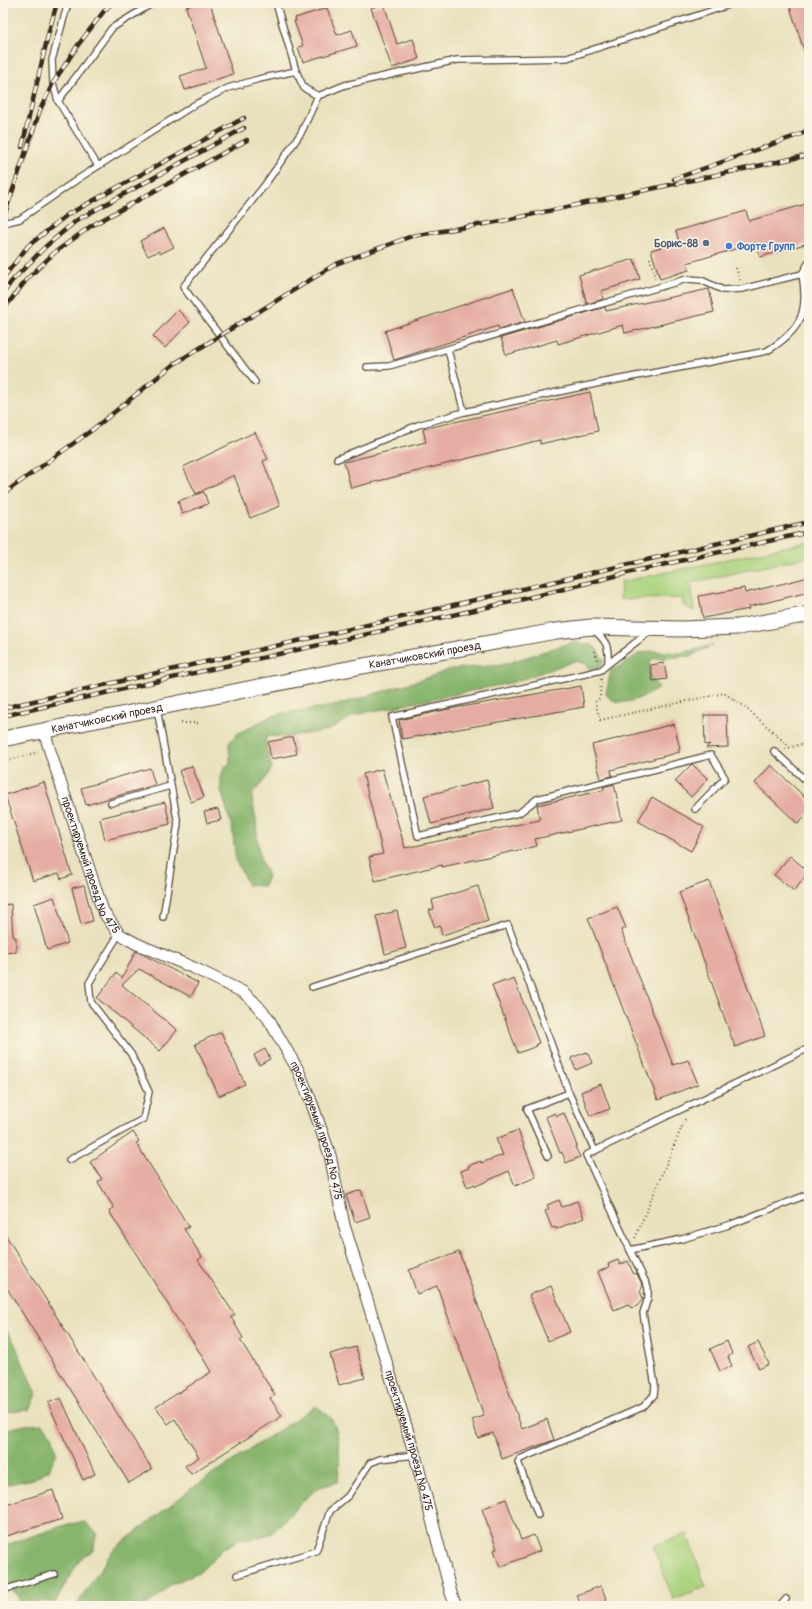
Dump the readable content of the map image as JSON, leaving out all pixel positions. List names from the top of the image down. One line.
{"streets":{"street":["Канатчиковский проезд","проектируемый проезд № 475"]},"crossings":[["Канатчиковский проезд","проектируемый проезд № 475"]],"places":["Борис-88","Форте Групп"]}
